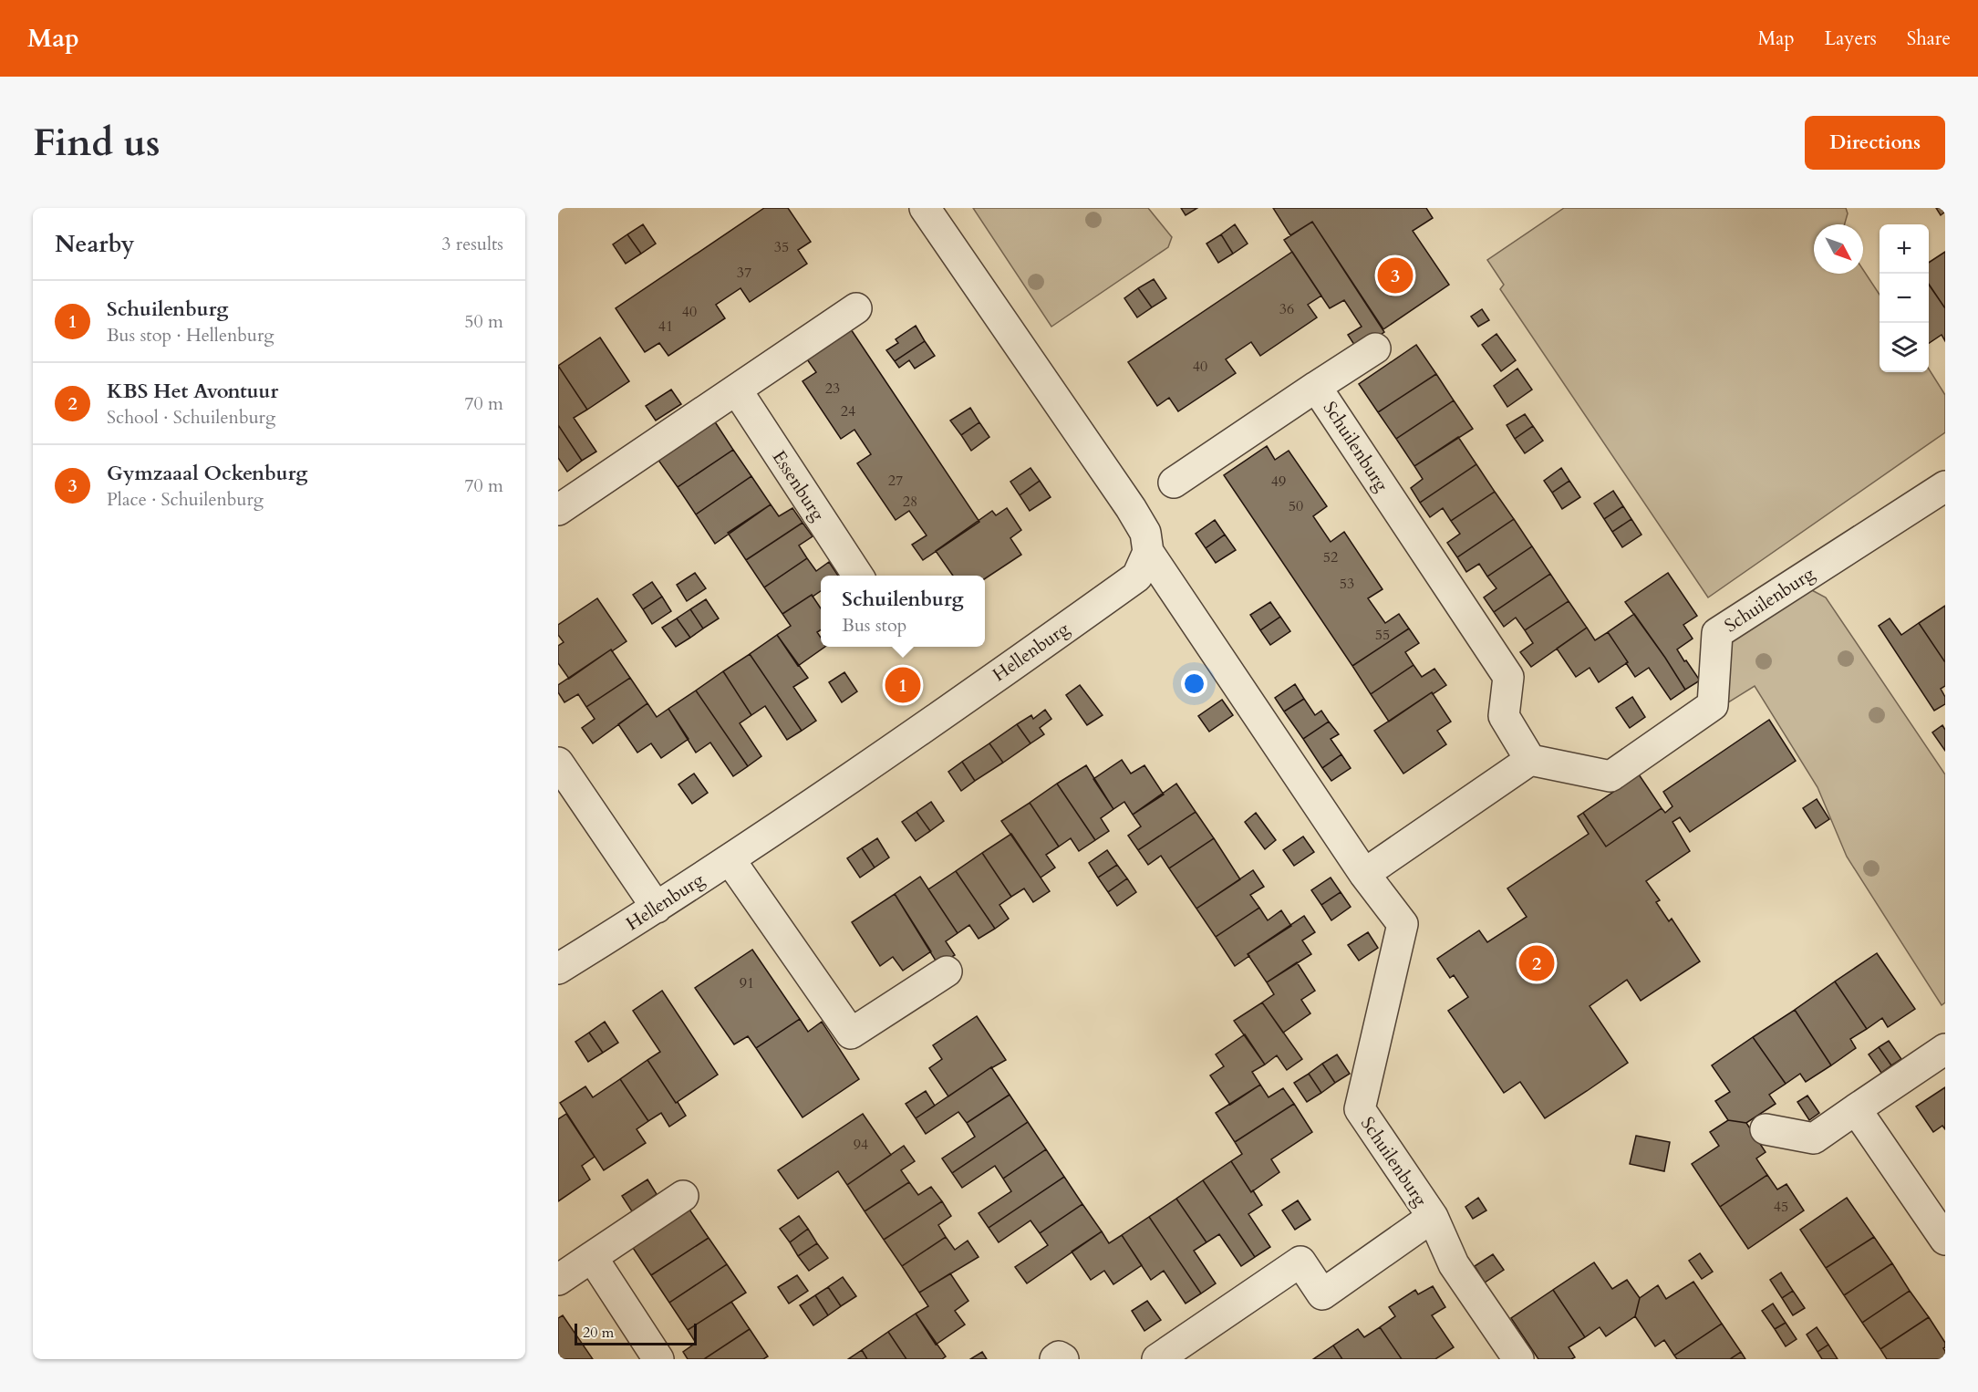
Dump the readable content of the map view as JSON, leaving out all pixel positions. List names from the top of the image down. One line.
{"streets":{"street":["Schuilenburg","Essenburg","Hellenburg"]},"crossings":[["Schuilenburg","Hellenburg"]],"house_numbers":["35","37","36","40","41","40","23","24","27","49","28","50","52","53","55","91","94","45"],"scale_bar":"20 m","north":"bottom right","page":{"header":"Map","nav":["Map","Layers","Share"],"buttons":"Directions","title":"Find us","heading":["Nearby","3 results"],"map_buttons":["+","−"],"pins":["3","1","2"],"list":[{"mark":"1","name":"Schuilenburg","note":"Bus stop · Hellenburg","value":"50 m"},{"mark":"2","name":"KBS Het Avontuur","note":"School · Schuilenburg","value":"70 m"},{"mark":"3","name":"Gymzaaal Ockenburg","note":"Place · Schuilenburg","value":"70 m"}],"popup":["Schuilenburg","Bus stop"],"scale":"20 m"}}
